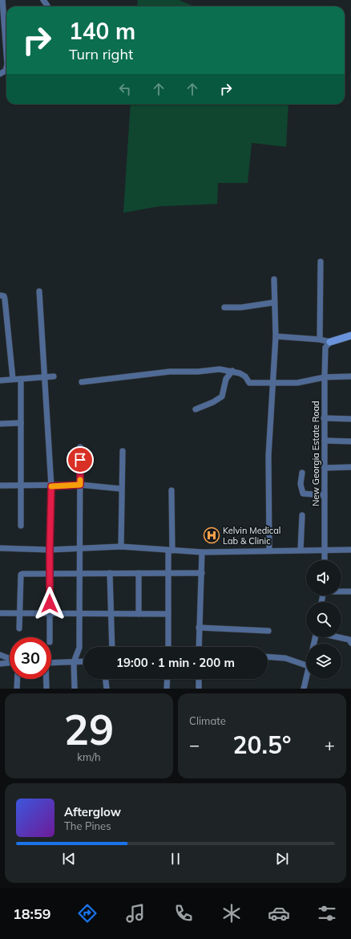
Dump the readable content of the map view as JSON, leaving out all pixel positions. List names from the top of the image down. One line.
{"streets":{"street":["New Georgia Estate Road"]},"places":{"hospital":["Kelvin Medical Lab & Clinic"]},"page":{"turn":["140 m","Turn right"],"limit":"30","trip":"19:00 · 1 min · 200 m","tile":[["29","km/h"],"Climate"],"heat":["−","20.5°","+"],"song":["Afterglow","The Pines"],"tabs":"18:59"}}
